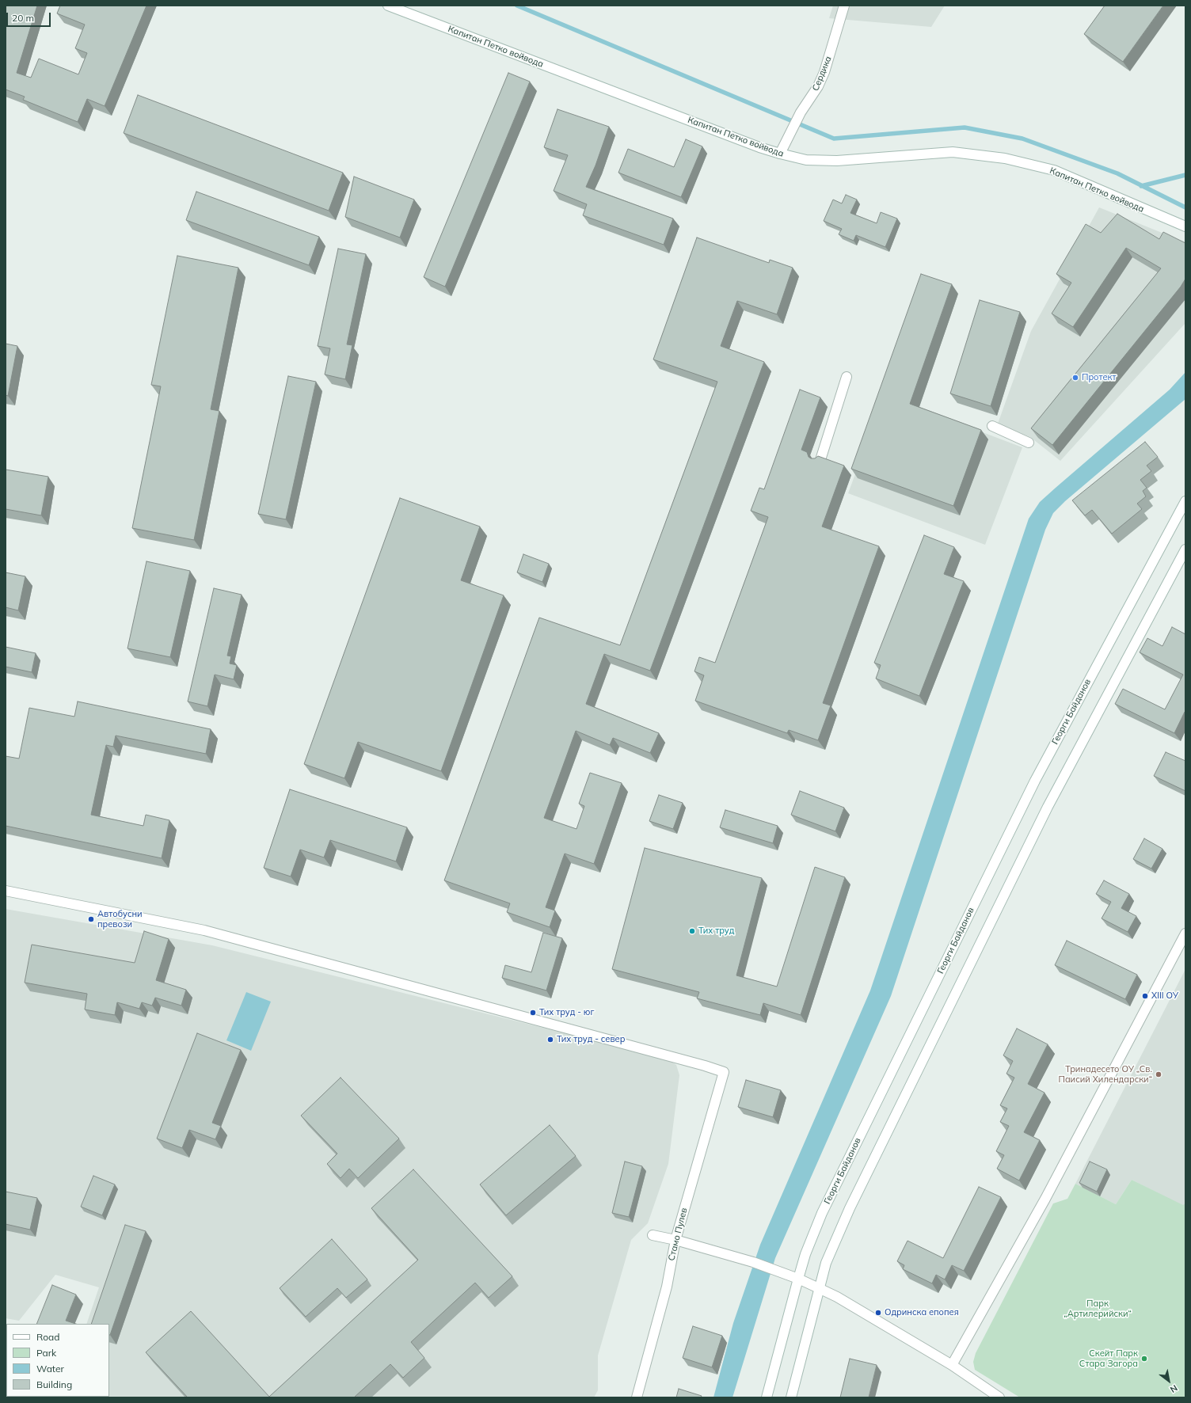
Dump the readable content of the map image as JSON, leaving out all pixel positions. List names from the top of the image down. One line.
{"streets":{"street":["Капитан Петко войвода","Сердика","Георги Байданов","Стамо Пулев"]},"crossings":[["Капитан Петко войвода","Сердика"]],"parks":["Парк „Артилерийски“"],"places":["Протект","Автобусни превози","Тих труд","XIII ОУ","Тих труд - юг","Тих труд - север","Тринадесето ОУ „Св. Паисий Хилендарски“","Одринска епопея","Скейт Парк Стара Загора"],"legend":["Road","Park","Water","Building"],"scale_bar":"20 m","north":"bottom right"}
